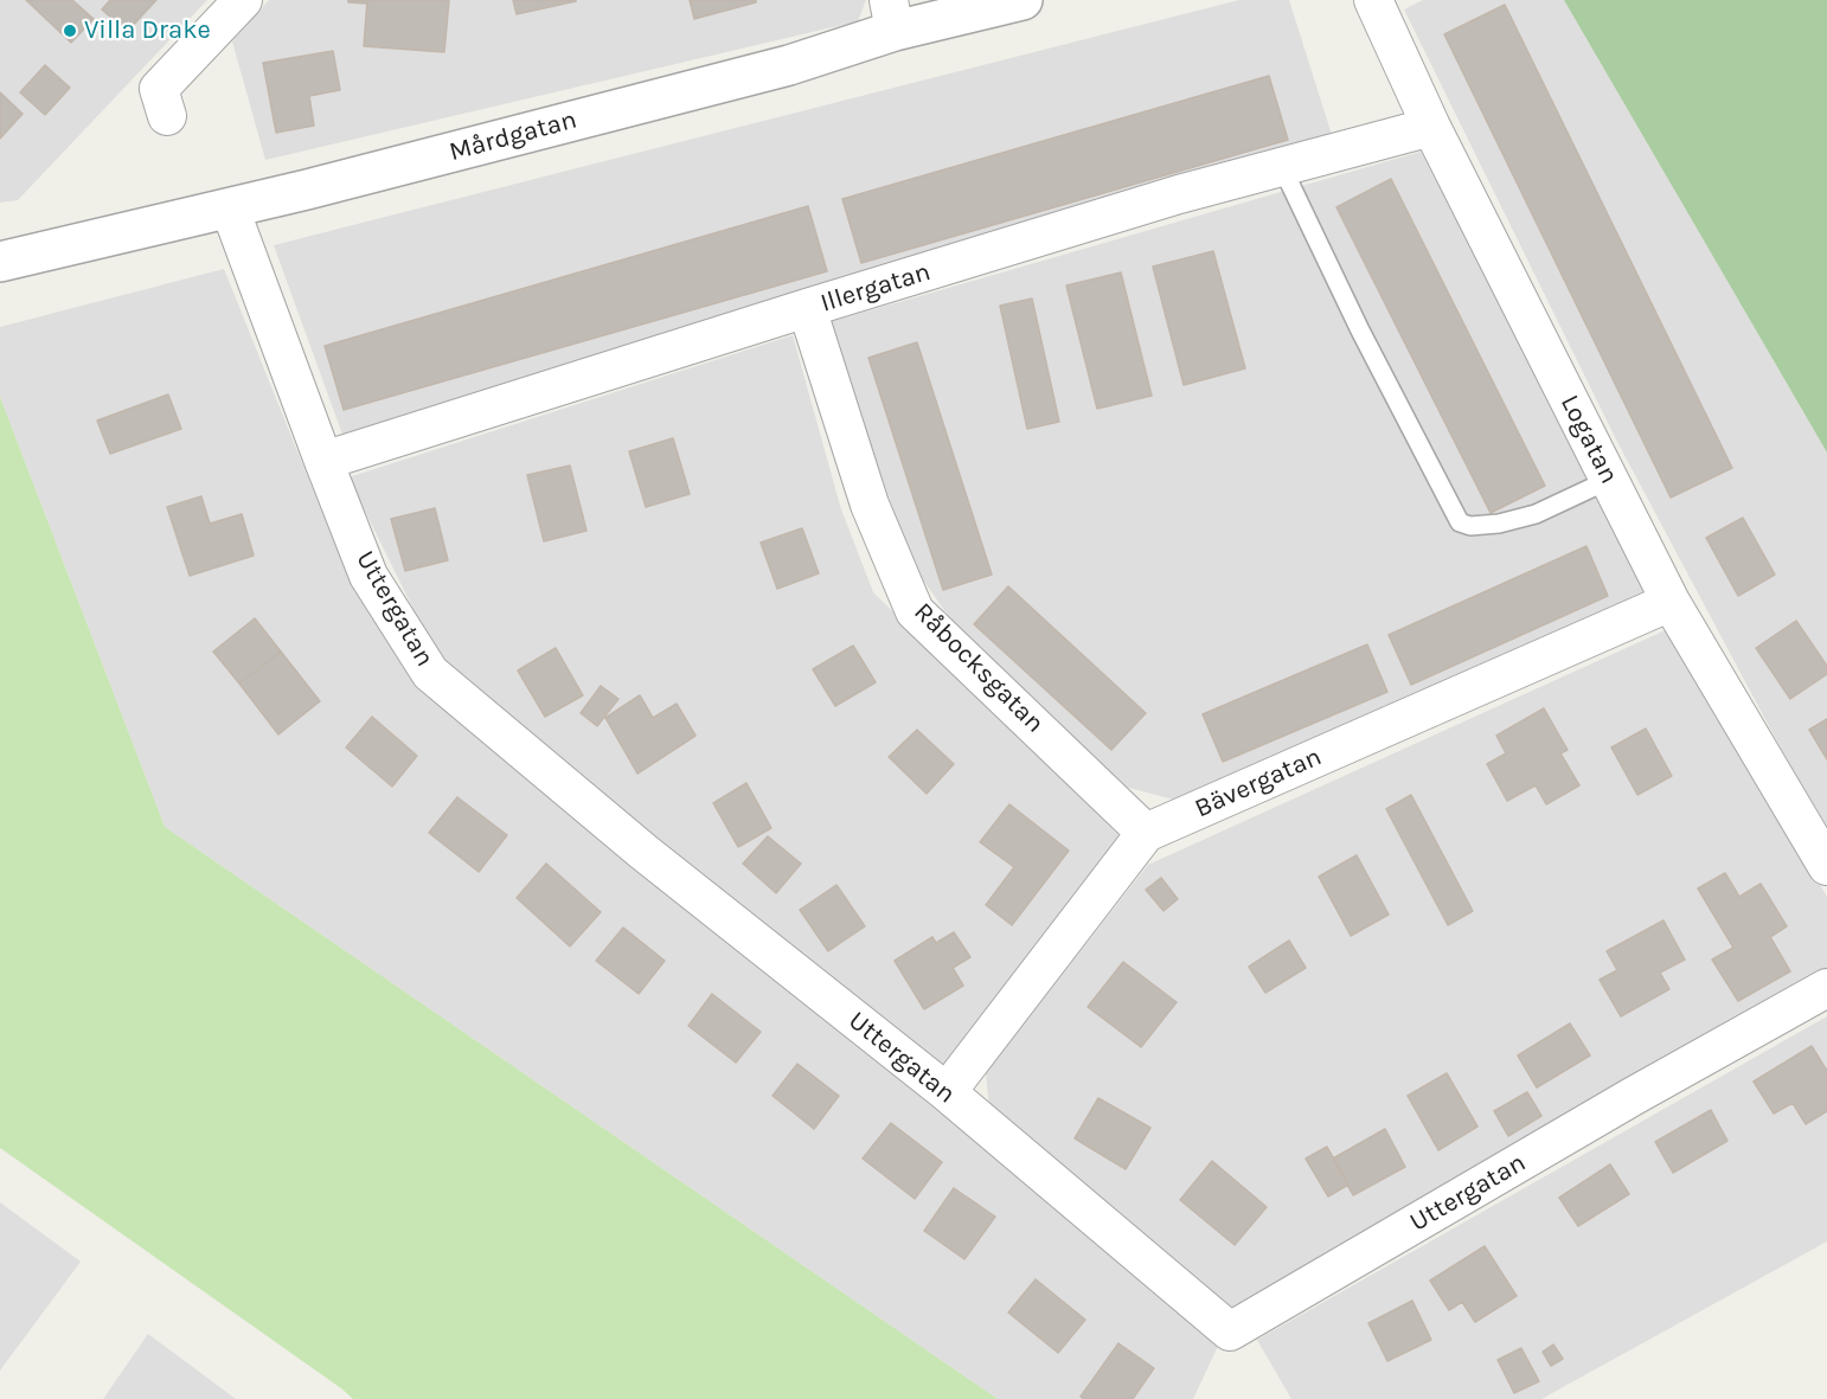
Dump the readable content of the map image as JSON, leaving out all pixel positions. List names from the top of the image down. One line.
{"streets":{"street":["Mårdgatan","Illergatan","Logatan","Uttergatan","Råbocksgatan","Bävergatan"]},"crossings":[["Mårdgatan","Uttergatan"],["Illergatan","Logatan"],["Illergatan","Uttergatan"],["Illergatan","Råbocksgatan"],["Logatan","Bävergatan"],["Uttergatan","Bävergatan"],["Råbocksgatan","Bävergatan"]],"places":["Villa Drake"]}
